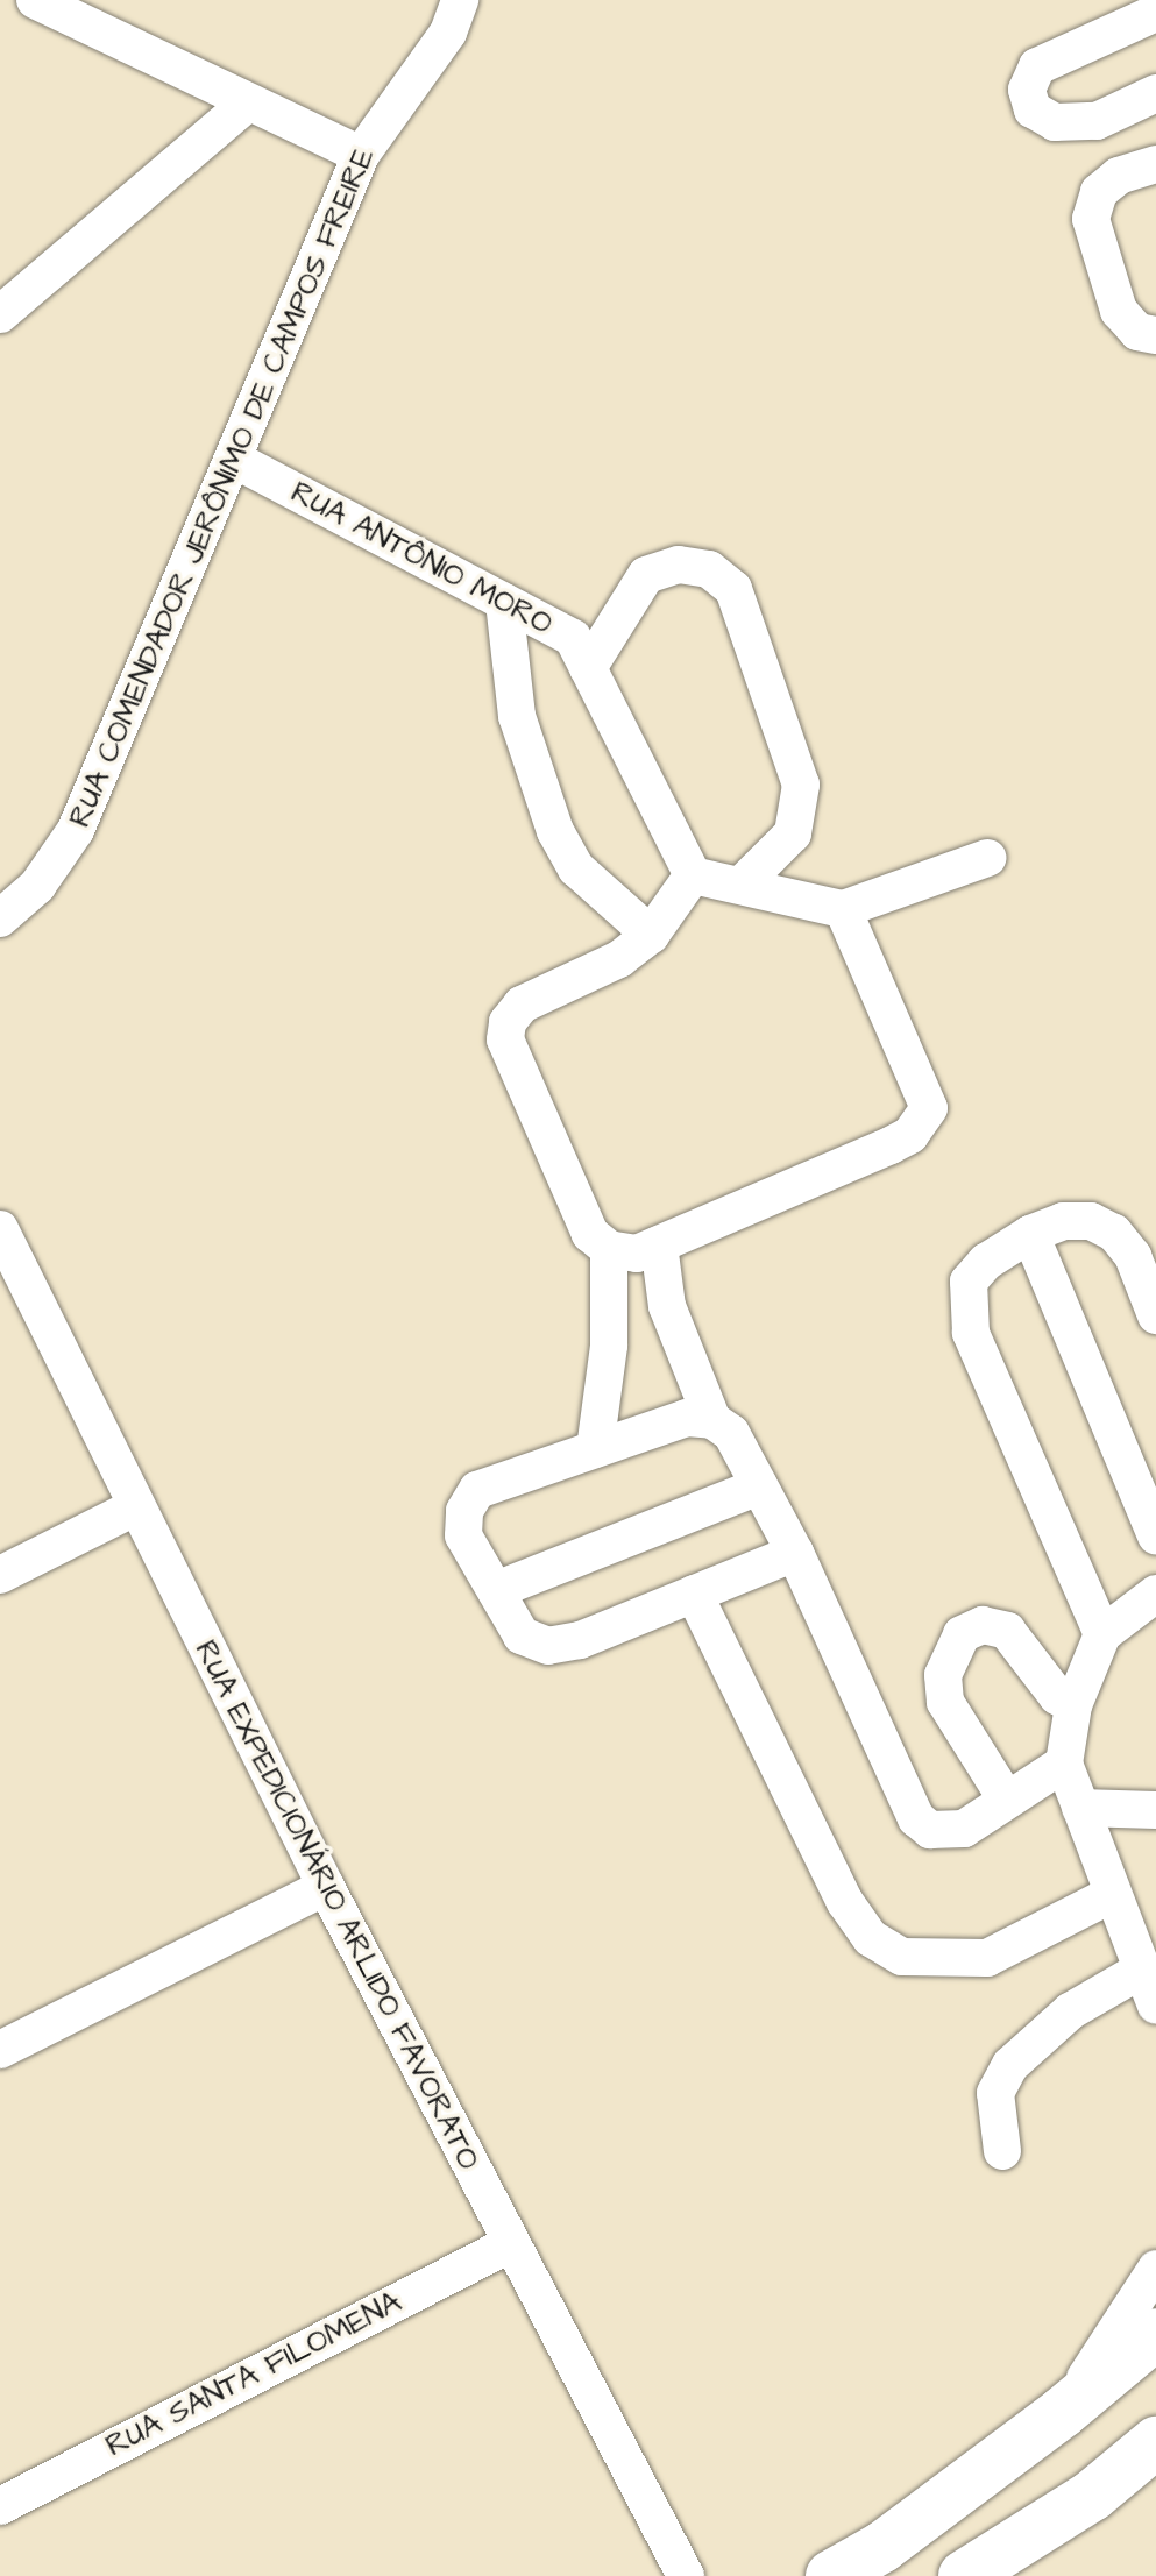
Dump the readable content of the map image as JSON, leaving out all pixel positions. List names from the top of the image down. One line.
{"streets":{"street":["RUA COMENDADOR JERÔNIMO DE CAMPOS FREIRE","RUA ANTÔNIO MORO","RUA EXPEDICIONÁRIO ARLIDO FAVORATO","RUA SANTA FILOMENA"]},"crossings":[["RUA COMENDADOR JERÔNIMO DE CAMPOS FREIRE","RUA ANTÔNIO MORO"],["RUA EXPEDICIONÁRIO ARLIDO FAVORATO","RUA SANTA FILOMENA"]]}
